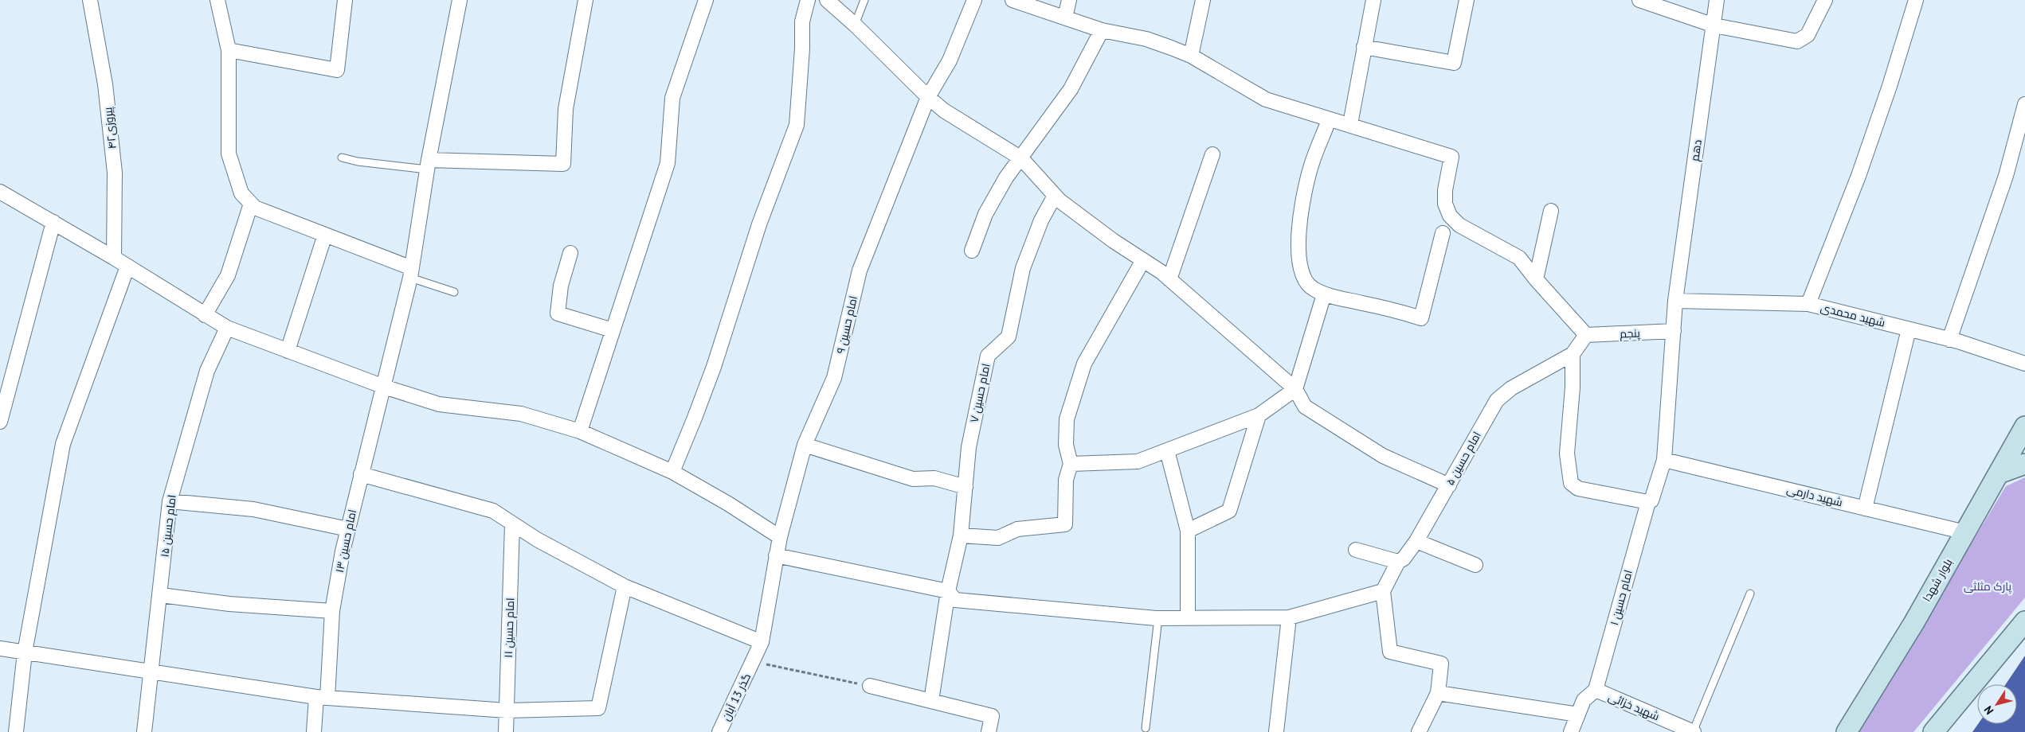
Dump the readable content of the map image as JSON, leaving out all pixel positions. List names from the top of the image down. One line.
{"streets":{"main road":["بلوار شهدا"],"street":["پیروزی۴۲","دهم","شهید محمدی","امام حسین ۹","پنجم","امام حسین ۷","امام حسین ۵","شهید دارمی","امام حسین ۱۵","امام حسین ۱۳","امام حسین ۱","امام حسین ۱۱","گذر 13 آبان","شهید خزائی"]},"crossings":[["دهم","شهید محمدی"],["دهم","پنجم"],["دهم","امام حسین ۱"],["امام حسین ۹","گذر 13 آبان"],["پنجم","امام حسین ۱"],["شهید دارمی","بلوار شهدا"],["شهید دارمی","امام حسین ۱"],["امام حسین ۱","شهید خزائی"]],"parks":["پارک مثلثی"],"north":"bottom left"}
